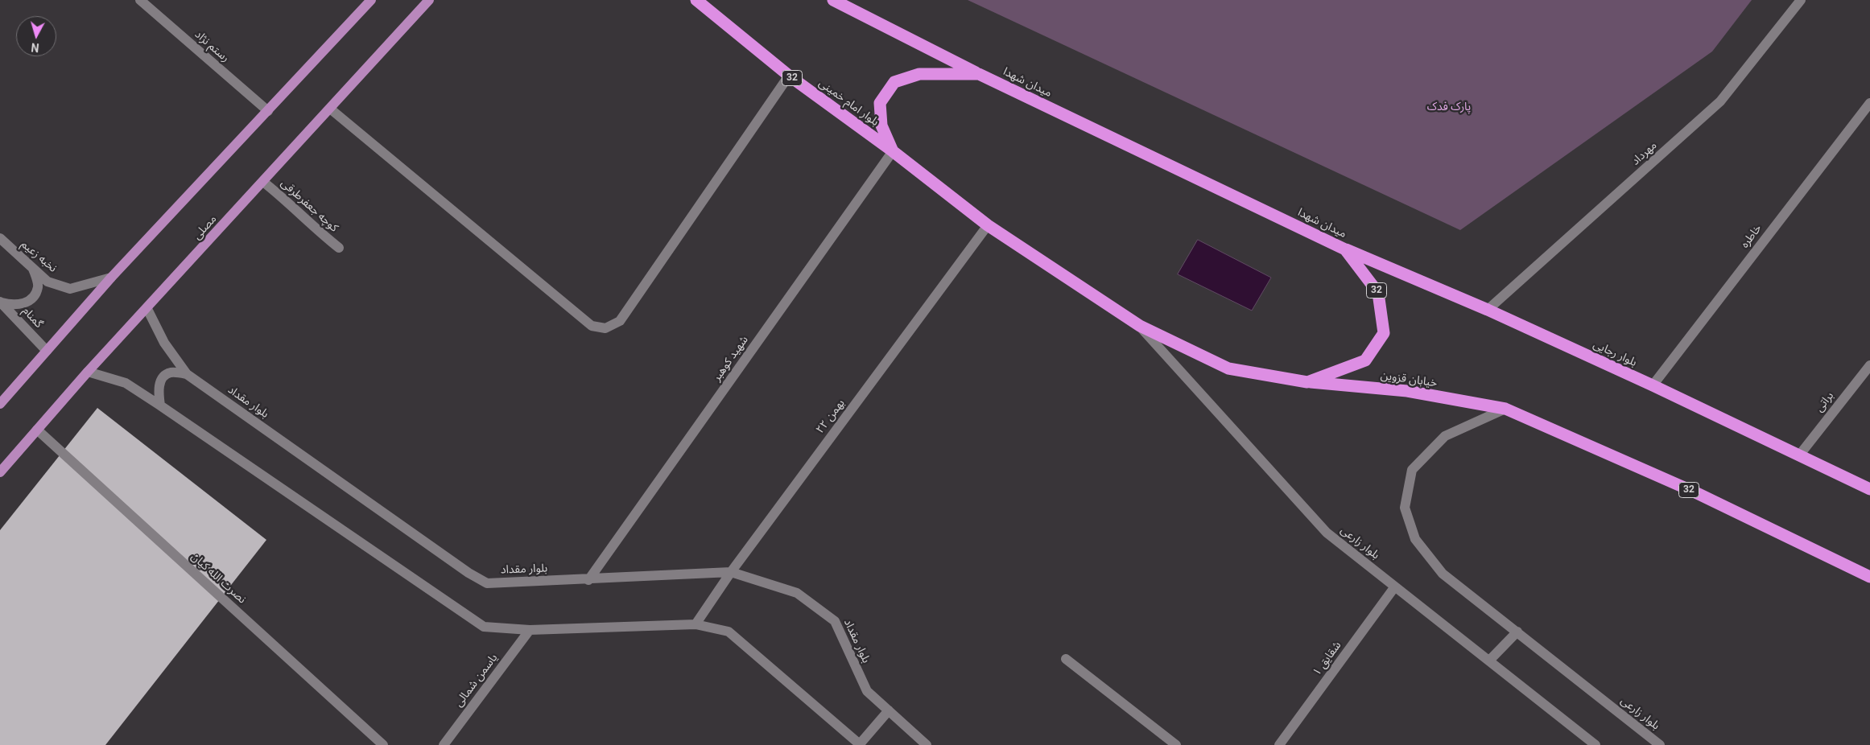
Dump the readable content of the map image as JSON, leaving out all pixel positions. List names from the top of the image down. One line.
{"streets":{"highway":["32","میدان شهدا","بلوار امام خمینی","بلوار رجایی","خیابان قزوین"],"main road":["مصلی"],"street":["رستم نژاد","مهرداد","کوچه جعفرطرقی","خاطره","نخبه زعیم","گمنام","شهید کوهبر","بلوار مقداد","براتی","۲۲ بهمن","بلوار زارعی","نصرت الله کیان","شقایق ۱","یاسمن شمالی"]},"crossings":[["32","میدان شهدا"],["32","خیابان قزوین"],["32","بلوار زارعی"],["میدان شهدا","بلوار امام خمینی"],["میدان شهدا","بلوار رجایی"],["میدان شهدا","شهید کوهبر"],["میدان شهدا","خیابان قزوین"],["میدان شهدا","۲۲ بهمن"],["میدان شهدا","بلوار زارعی"],["بلوار امام خمینی","شهید کوهبر"],["مهرداد","بلوار رجایی"],["کوچه جعفرطرقی","مصلی"],["مصلی","بلوار مقداد"],["مصلی","نصرت الله کیان"],["خاطره","بلوار رجایی"],["بلوار رجایی","براتی"],["شهید کوهبر","بلوار مقداد"],["خیابان قزوین","بلوار زارعی"],["بلوار مقداد","۲۲ بهمن"],["بلوار زارعی","شقایق ۱"]],"parks":["پارک فدک"],"north":"bottom"}
